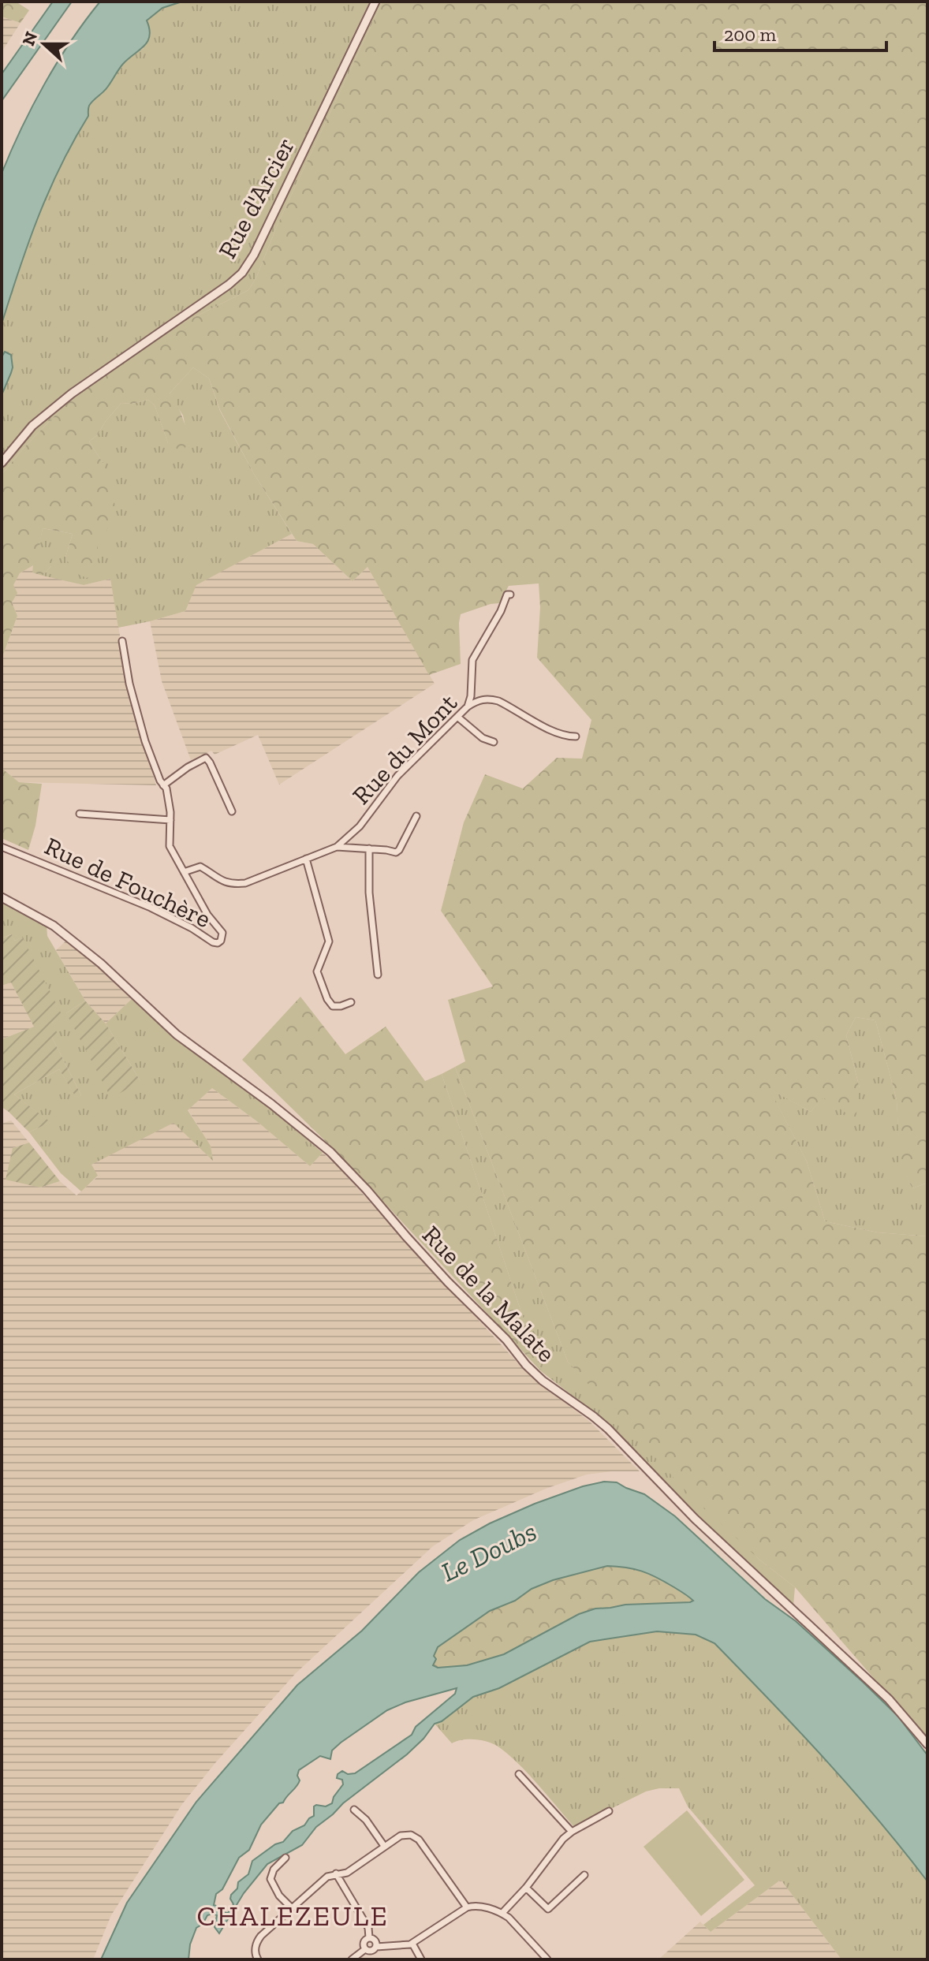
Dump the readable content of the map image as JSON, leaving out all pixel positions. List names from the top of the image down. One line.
{"streets":{"street":["Rue d'Arcier","Rue du Mont","Rue de Fouchère","Rue de la Malate"]},"crossings":[["Rue du Mont","Rue de Fouchère"]],"districts":["CHALEZEULE"],"water":["Le Doubs"],"scale_bar":"200 m","north":"left"}
